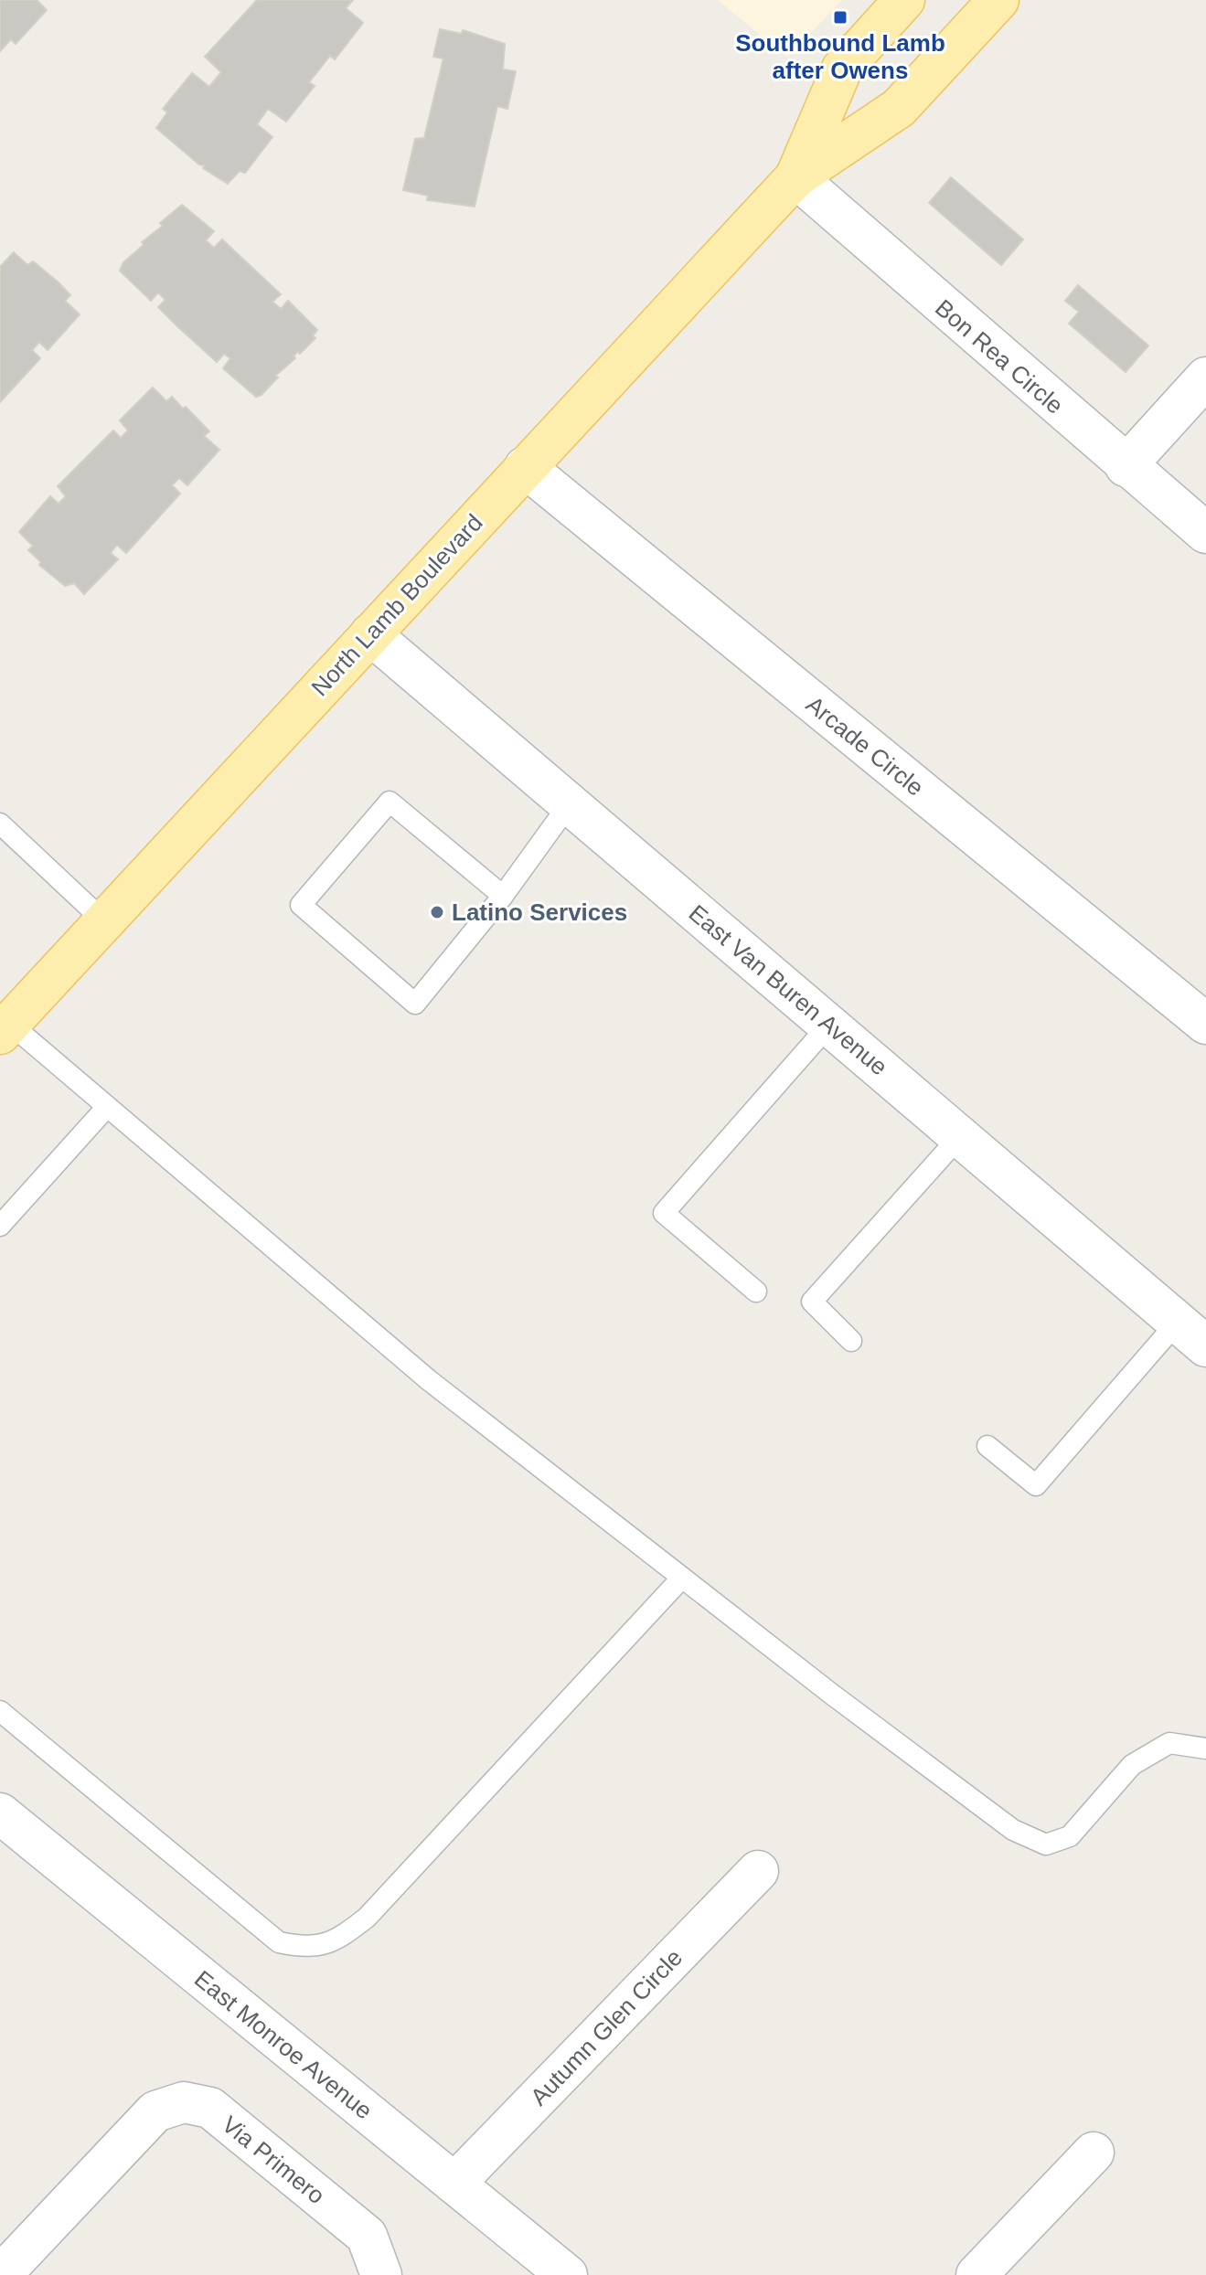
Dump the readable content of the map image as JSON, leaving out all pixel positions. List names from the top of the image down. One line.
{"streets":{"main road":["North Lamb Boulevard"],"street":["Bon Rea Circle","Arcade Circle","East Van Buren Avenue","Autumn Glen Circle","East Monroe Avenue","Via Primero"]},"crossings":[["Bon Rea Circle","North Lamb Boulevard"],["North Lamb Boulevard","Arcade Circle"],["North Lamb Boulevard","East Van Buren Avenue"],["Autumn Glen Circle","East Monroe Avenue"]],"places":{"transit":["Southbound Lamb after Owens"],"other":["Latino Services"]}}
